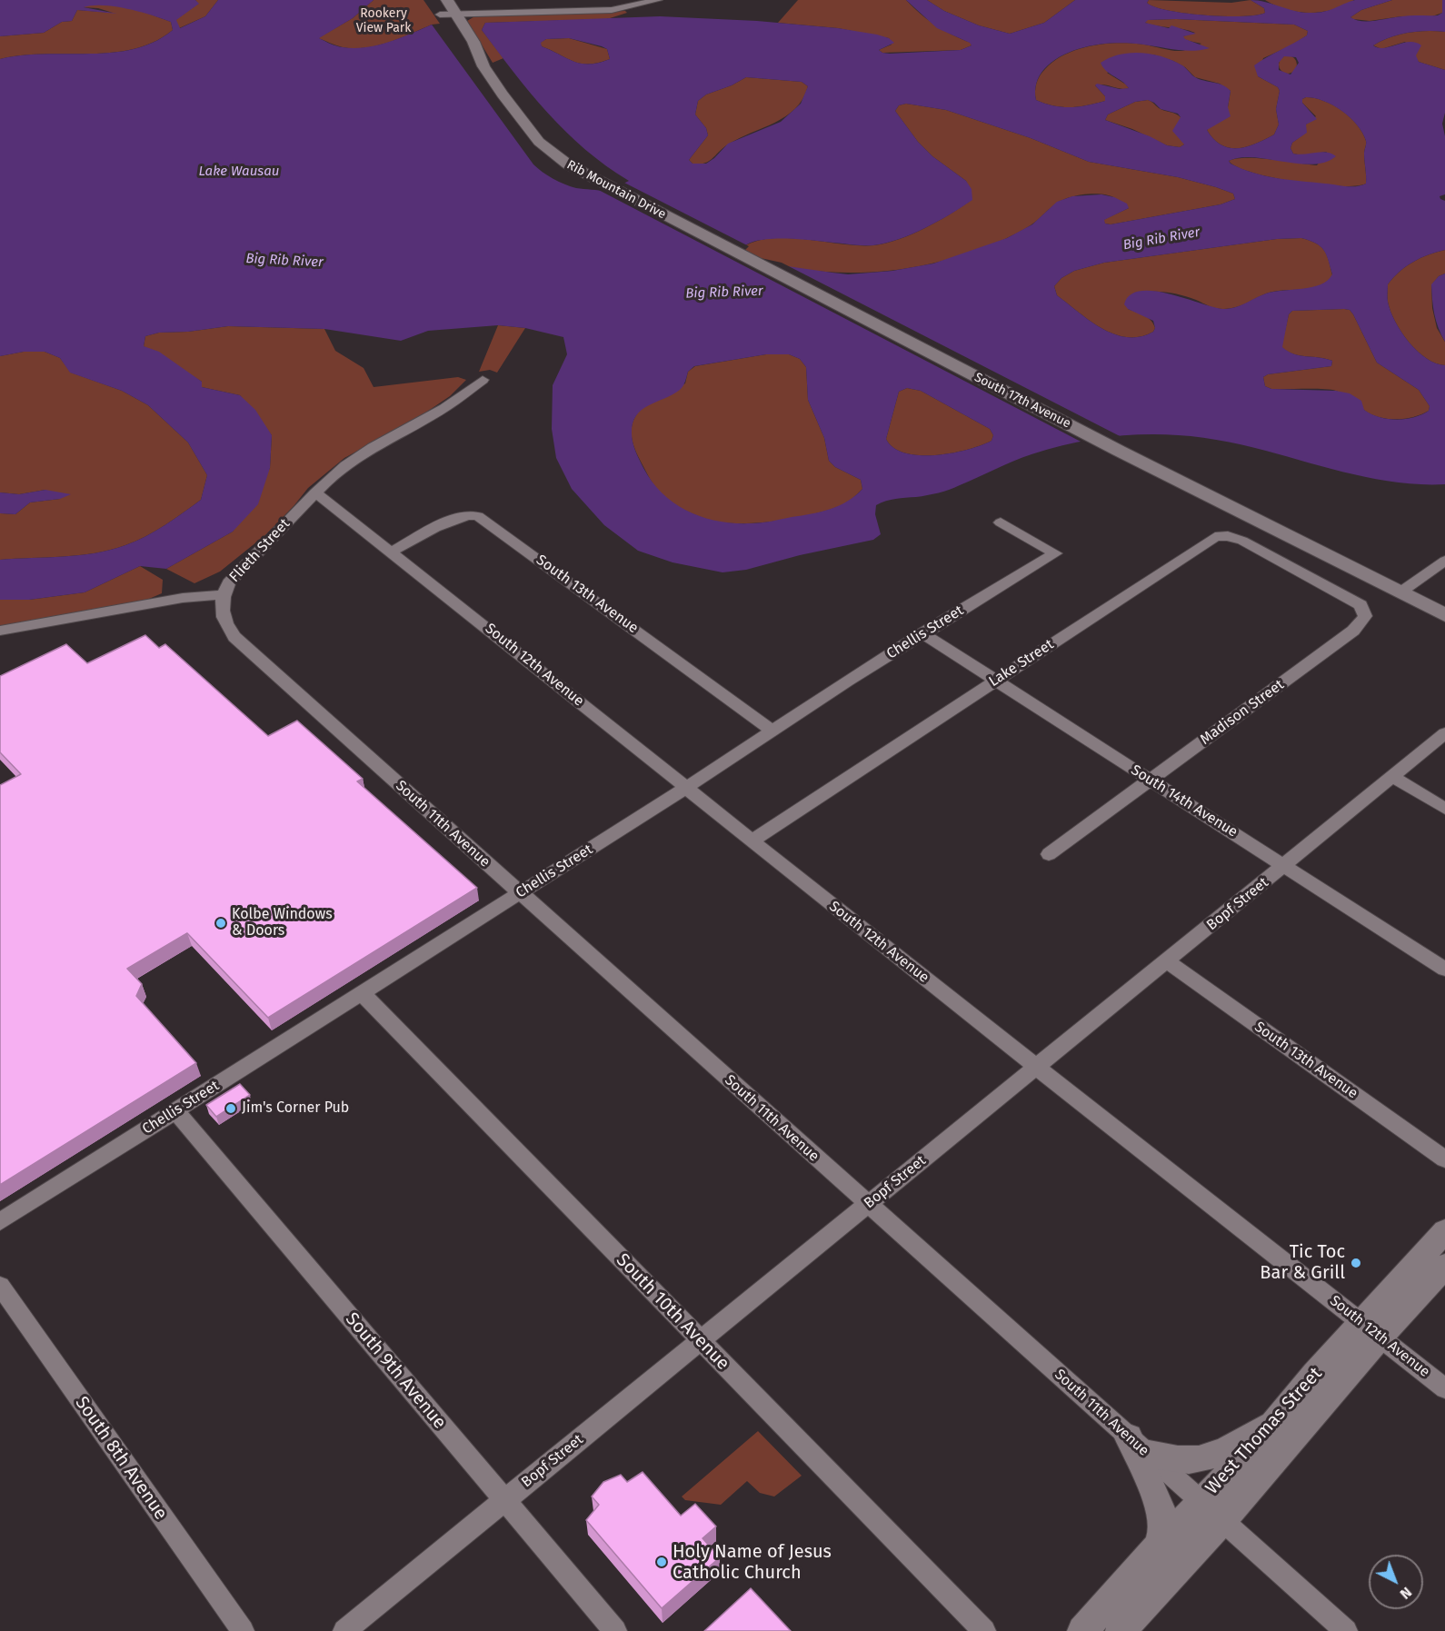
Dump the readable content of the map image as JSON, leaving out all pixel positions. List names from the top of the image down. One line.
{"streets":{"main road":["Rib Mountain Drive","South 17th Avenue","West Thomas Street"],"street":["Flieth Street","South 13th Avenue","Chellis Street","Lake Street","South 12th Avenue","Madison Street","South 14th Avenue","South 11th Avenue","Bopf Street","South 10th Avenue","South 9th Avenue","South 8th Avenue"]},"crossings":[["Rib Mountain Drive","South 17th Avenue"],["Flieth Street","South 12th Avenue"],["Flieth Street","South 11th Avenue"],["South 13th Avenue","Chellis Street"],["South 13th Avenue","South 12th Avenue"],["South 13th Avenue","Bopf Street"],["Chellis Street","South 12th Avenue"],["Chellis Street","South 14th Avenue"],["Chellis Street","South 11th Avenue"],["Chellis Street","South 10th Avenue"],["Chellis Street","South 9th Avenue"],["Lake Street","South 12th Avenue"],["Lake Street","Madison Street"],["Lake Street","South 14th Avenue"],["South 12th Avenue","Bopf Street"],["South 12th Avenue","West Thomas Street"],["Madison Street","South 14th Avenue"],["South 14th Avenue","Bopf Street"],["South 11th Avenue","Bopf Street"],["South 11th Avenue","West Thomas Street"],["Bopf Street","South 10th Avenue"],["Bopf Street","South 9th Avenue"]],"water":["Lake Wausau","Big Rib River"],"parks":["Rookery View Park"],"places":["Kolbe Windows & Doors","Jim's Corner Pub","Tic Toc Bar & Grill","Holy Name of Jesus Catholic Church"],"north":"bottom right"}
